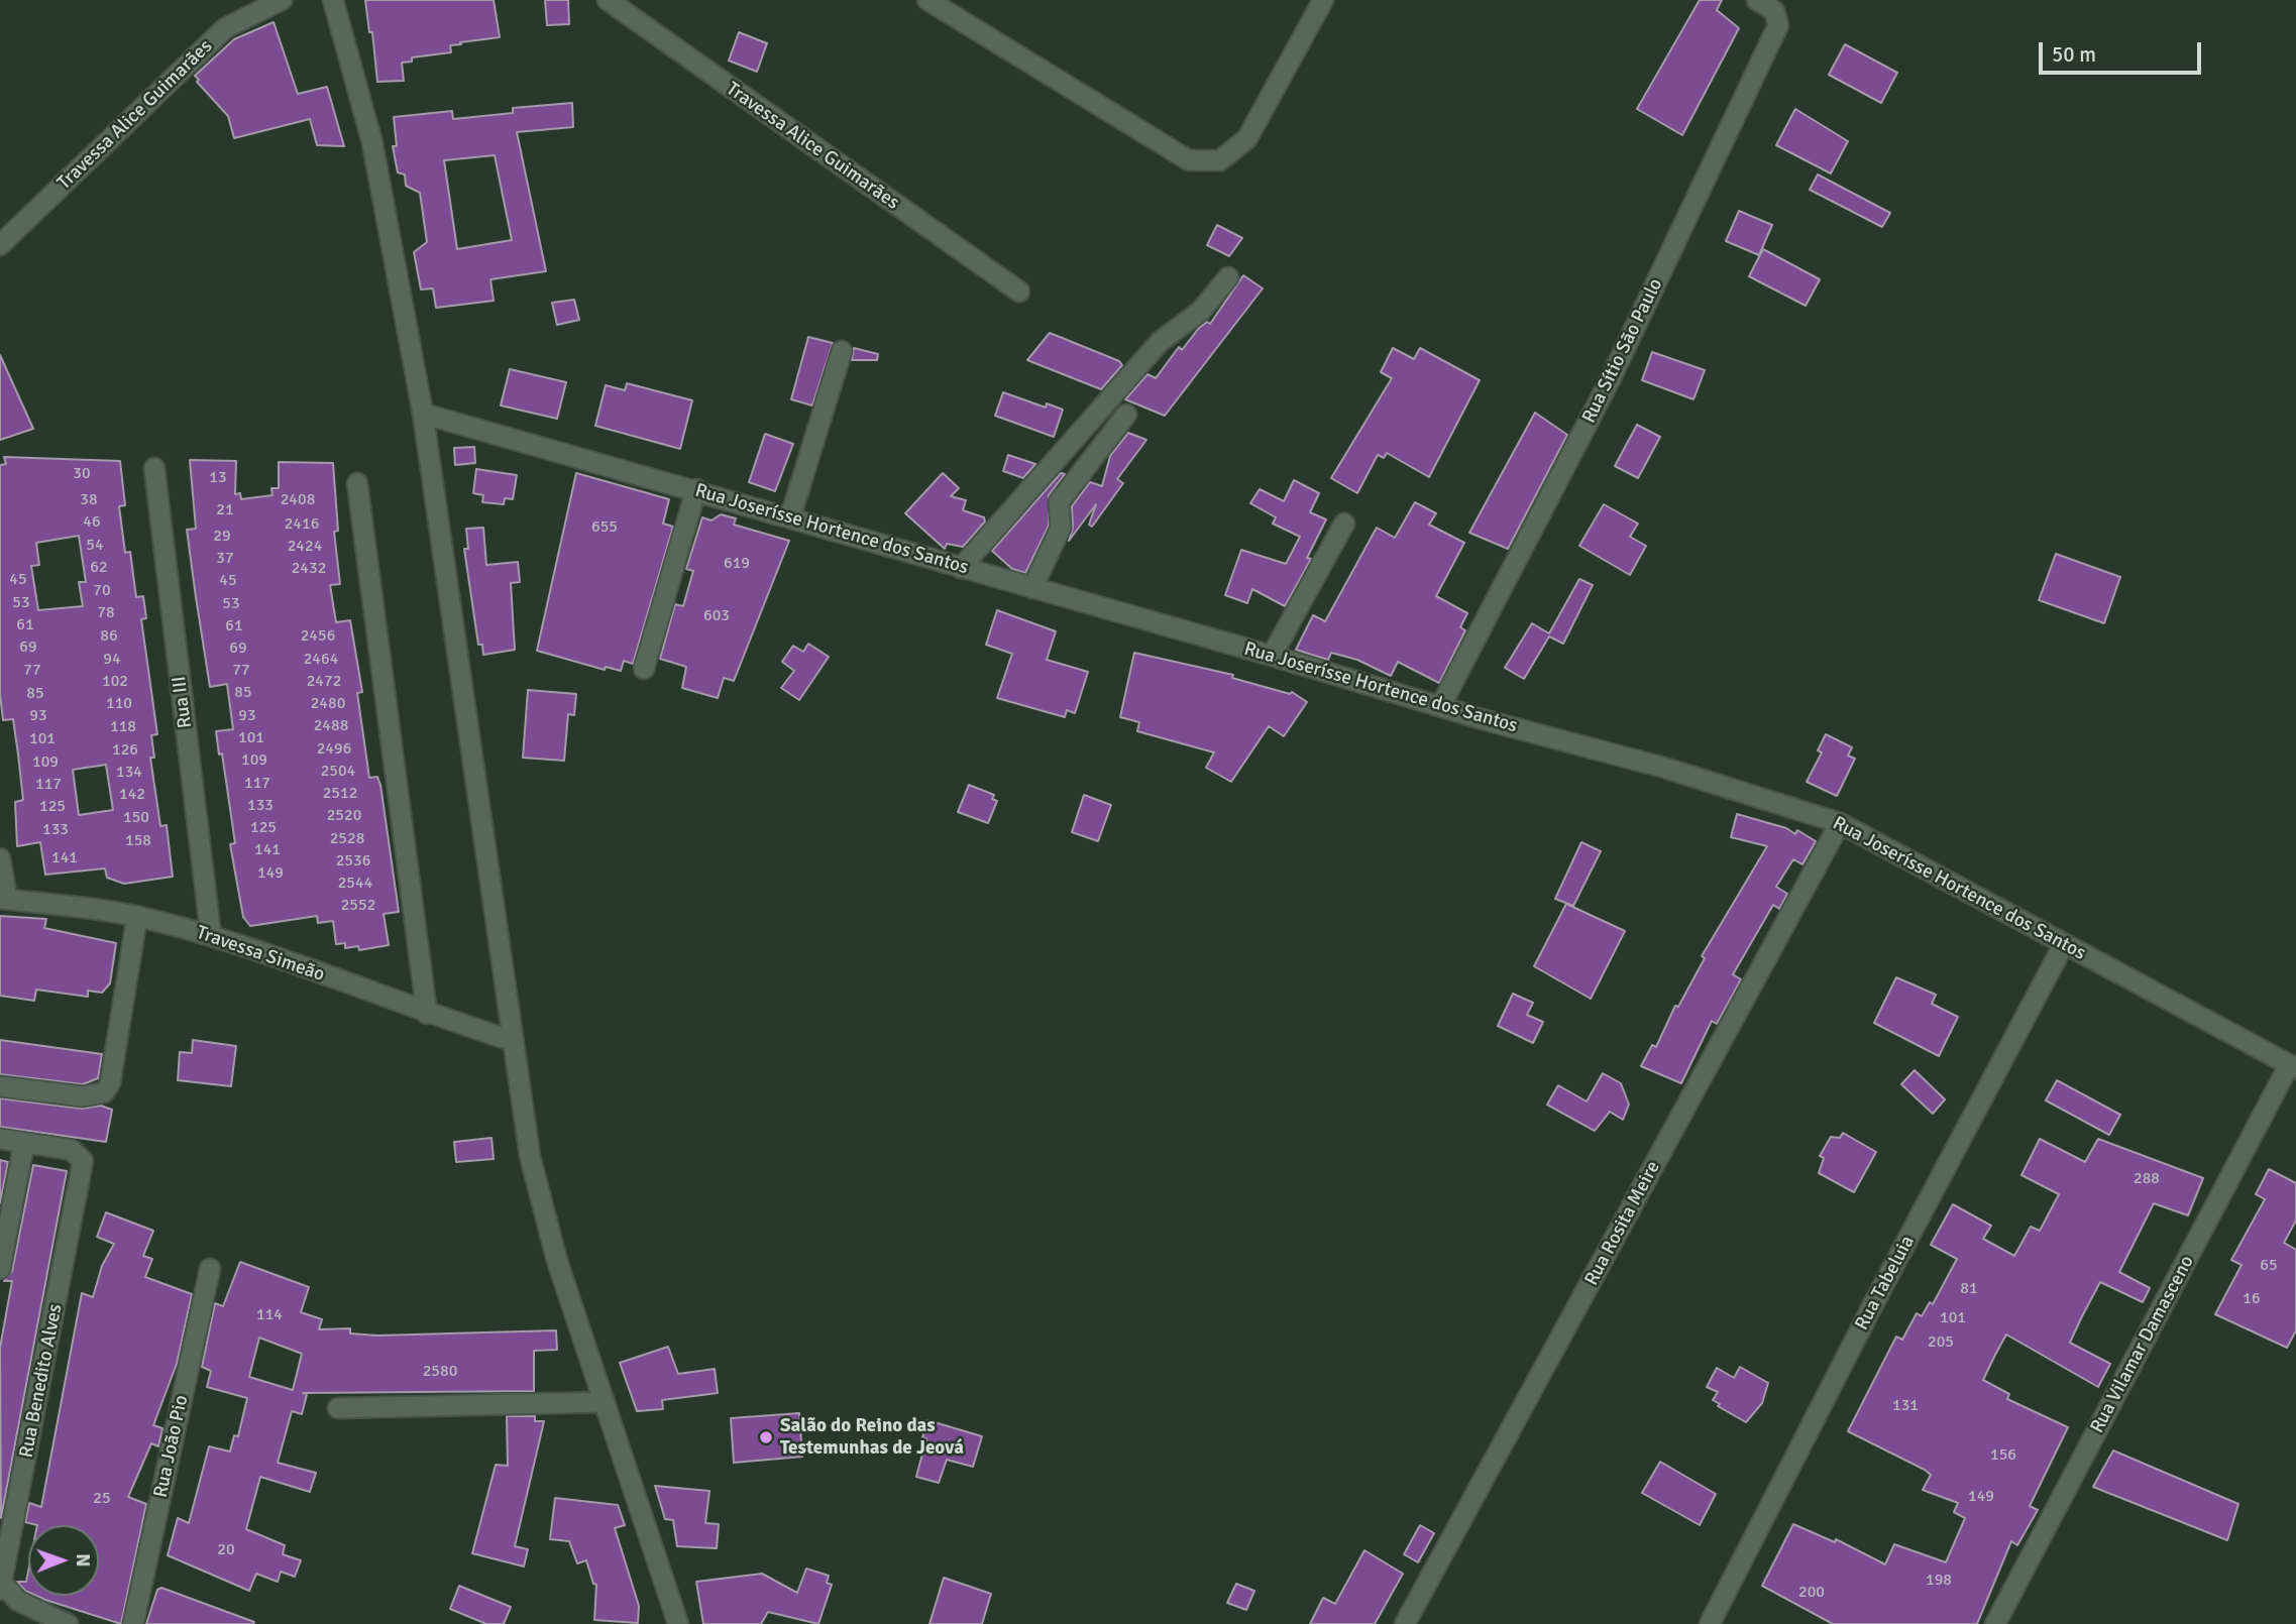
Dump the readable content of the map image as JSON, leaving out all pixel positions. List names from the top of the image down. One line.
{"streets":{"street":["Travessa Alice Guimarães","Rua Sítio São Paulo","Rua Joserísse Hortence dos Santos","Rua III","Travessa Simeão","Rua Rosita Meire","Rua Tabeluia","Rua Vilamar Damasceno","Rua Benedito Alves","Rua João Pio"]},"crossings":[["Rua Sítio São Paulo","Rua Joserísse Hortence dos Santos"],["Rua Joserísse Hortence dos Santos","Rua Rosita Meire"],["Rua Joserísse Hortence dos Santos","Rua Tabeluia"],["Rua Joserísse Hortence dos Santos","Rua Vilamar Damasceno"],["Rua III","Travessa Simeão"]],"places":["Salão do Reino das Testemunhas de Jeová"],"house_numbers":["30","13","38","2408","21","46","2416","655","29","54","2424","37","619","62","2432","45","45","70","53","53","78","603","61","61","86","2456","69","69","94","2464","77","77","102","2472","85","85","110","2480","93","93","2488","118","101","101","2496","126","109","109","2504","134","117","117","2512","142","133","125","2520","150","125","133","2528","158","141","141","2536","149","2544","2552","288","65","81","16","114","101","205","2580","131","156","149","25","20","198","200"],"scale_bar":"50 m","north":"right"}
